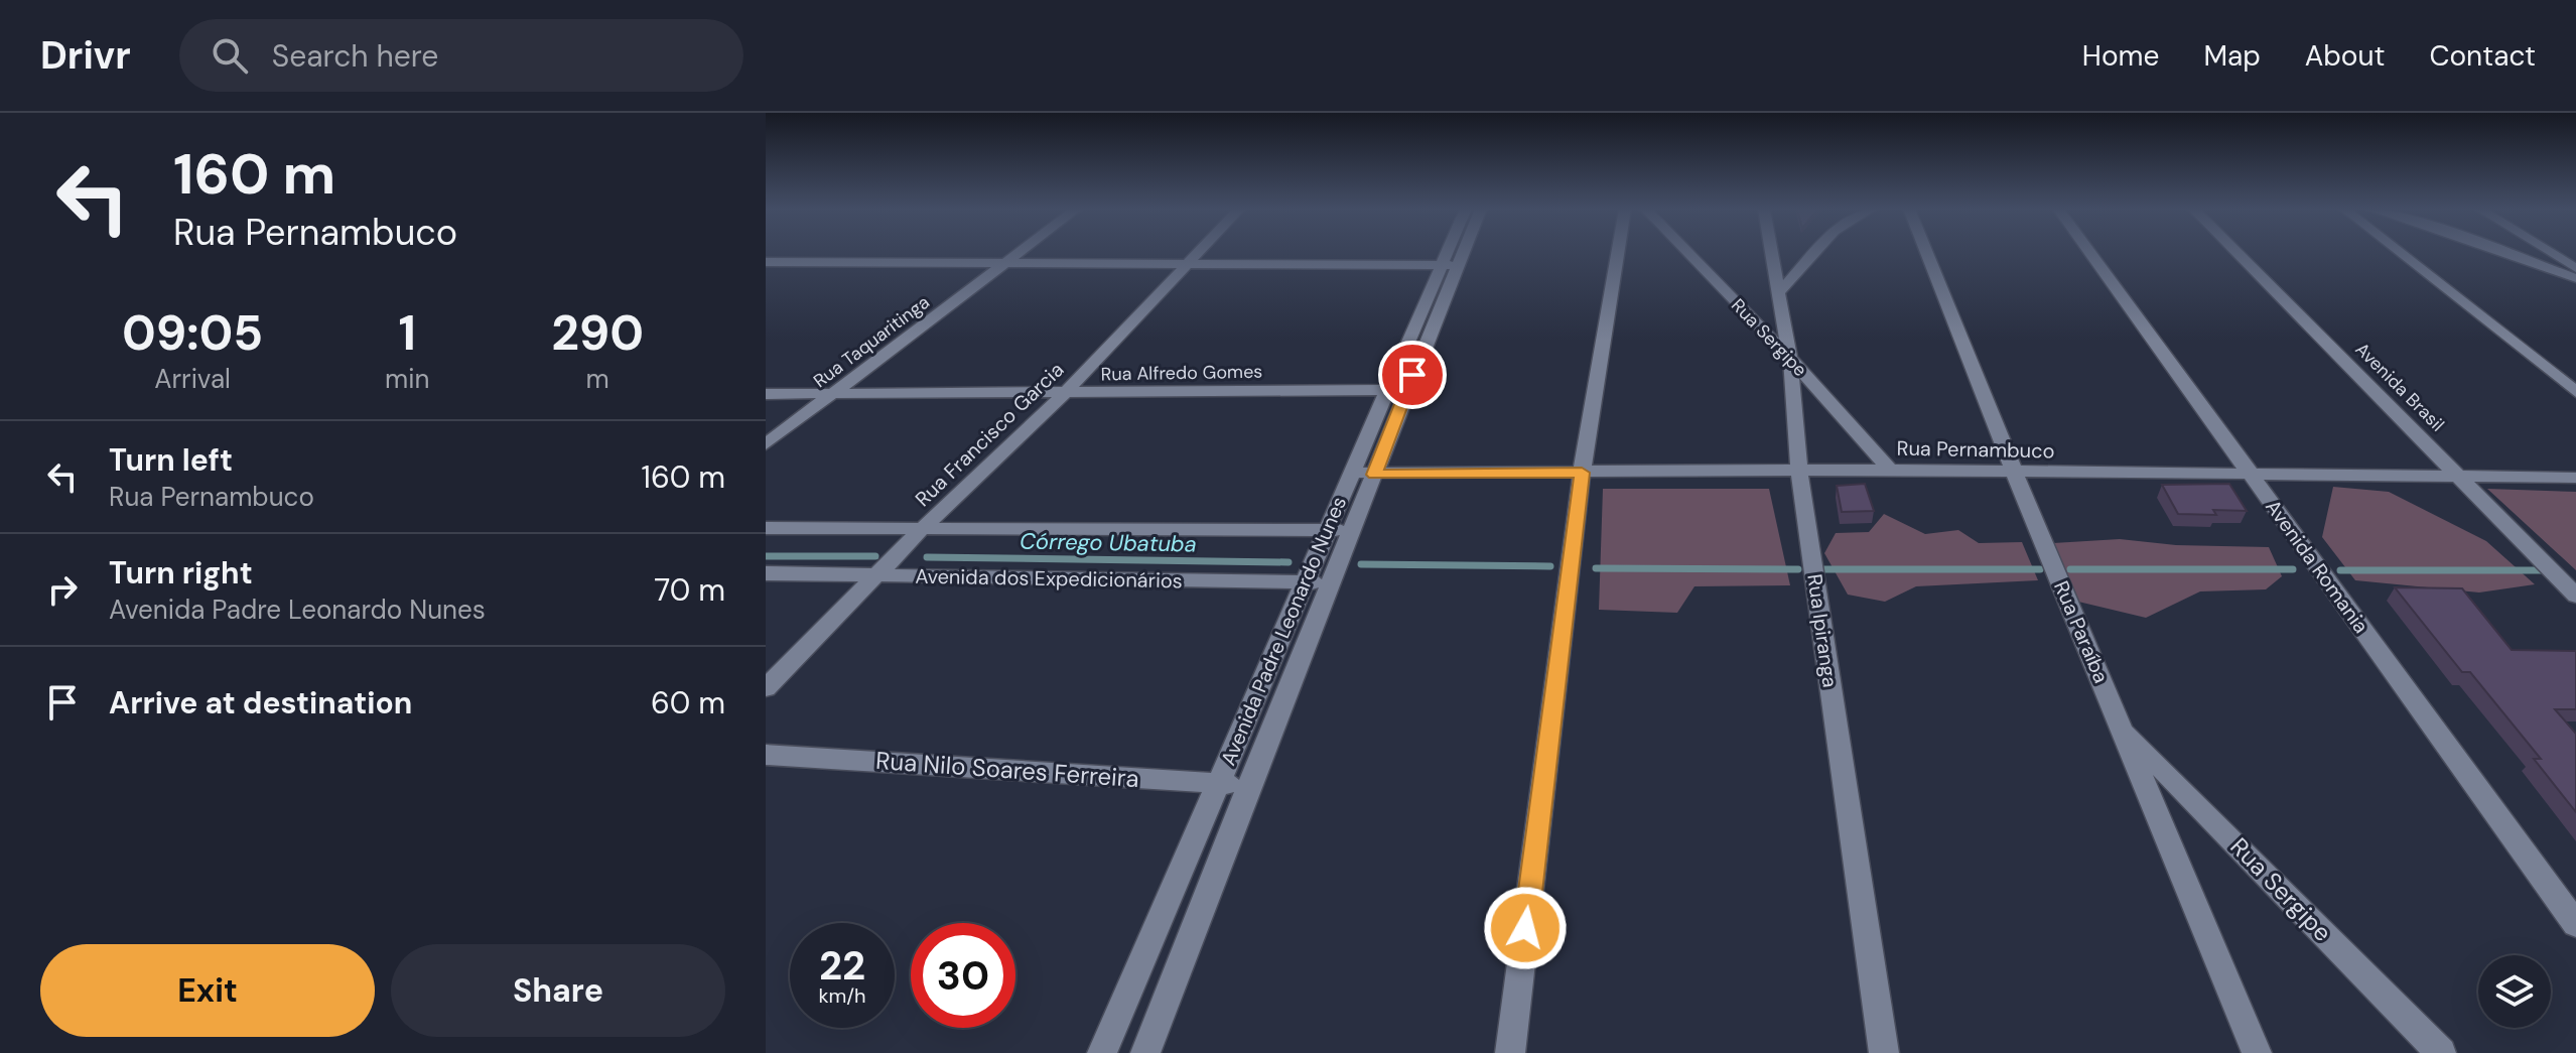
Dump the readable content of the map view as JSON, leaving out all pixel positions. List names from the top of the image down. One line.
{"streets":{"street":["Rua Sergipe","Rua Taquaritinga","Rua Alfredo Gomes","Avenida Brasil","Rua Francisco Garcia","Rua Pernambuco","Avenida Romania","Avenida dos Expedicionários","Avenida Padre Leonardo Nunes","Rua Ipiranga","Rua Paraíba","Rua Nilo Soares Ferreira"]},"crossings":[["Rua Sergipe","Rua Pernambuco"],["Rua Sergipe","Rua Ipiranga"],["Rua Sergipe","Rua Paraíba"],["Rua Taquaritinga","Rua Alfredo Gomes"],["Rua Alfredo Gomes","Rua Francisco Garcia"],["Rua Alfredo Gomes","Avenida Padre Leonardo Nunes"],["Avenida Brasil","Rua Pernambuco"],["Rua Francisco Garcia","Avenida dos Expedicionários"],["Rua Pernambuco","Avenida Romania"],["Rua Pernambuco","Avenida Padre Leonardo Nunes"],["Rua Pernambuco","Rua Ipiranga"],["Rua Pernambuco","Rua Paraíba"],["Avenida dos Expedicionários","Avenida Padre Leonardo Nunes"],["Avenida Padre Leonardo Nunes","Rua Nilo Soares Ferreira"]],"water":["Córrego Ubatuba"],"page":{"header":"Drivr","search":"Search here","nav":["Home","Map","About","Contact"],"turn":["160 m","Rua Pernambuco"],"eta":["09:05","Arrival","1","min","290","m"],"list":[{"name":"Turn left","note":"Rua Pernambuco","value":"160 m"},{"name":"Turn right","note":"Avenida Padre Leonardo Nunes","value":"70 m"},{"name":"Arrive at destination","value":"60 m"}],"speed":"22 km/h","limit":"30","buttons":["Exit","Share"]}}
